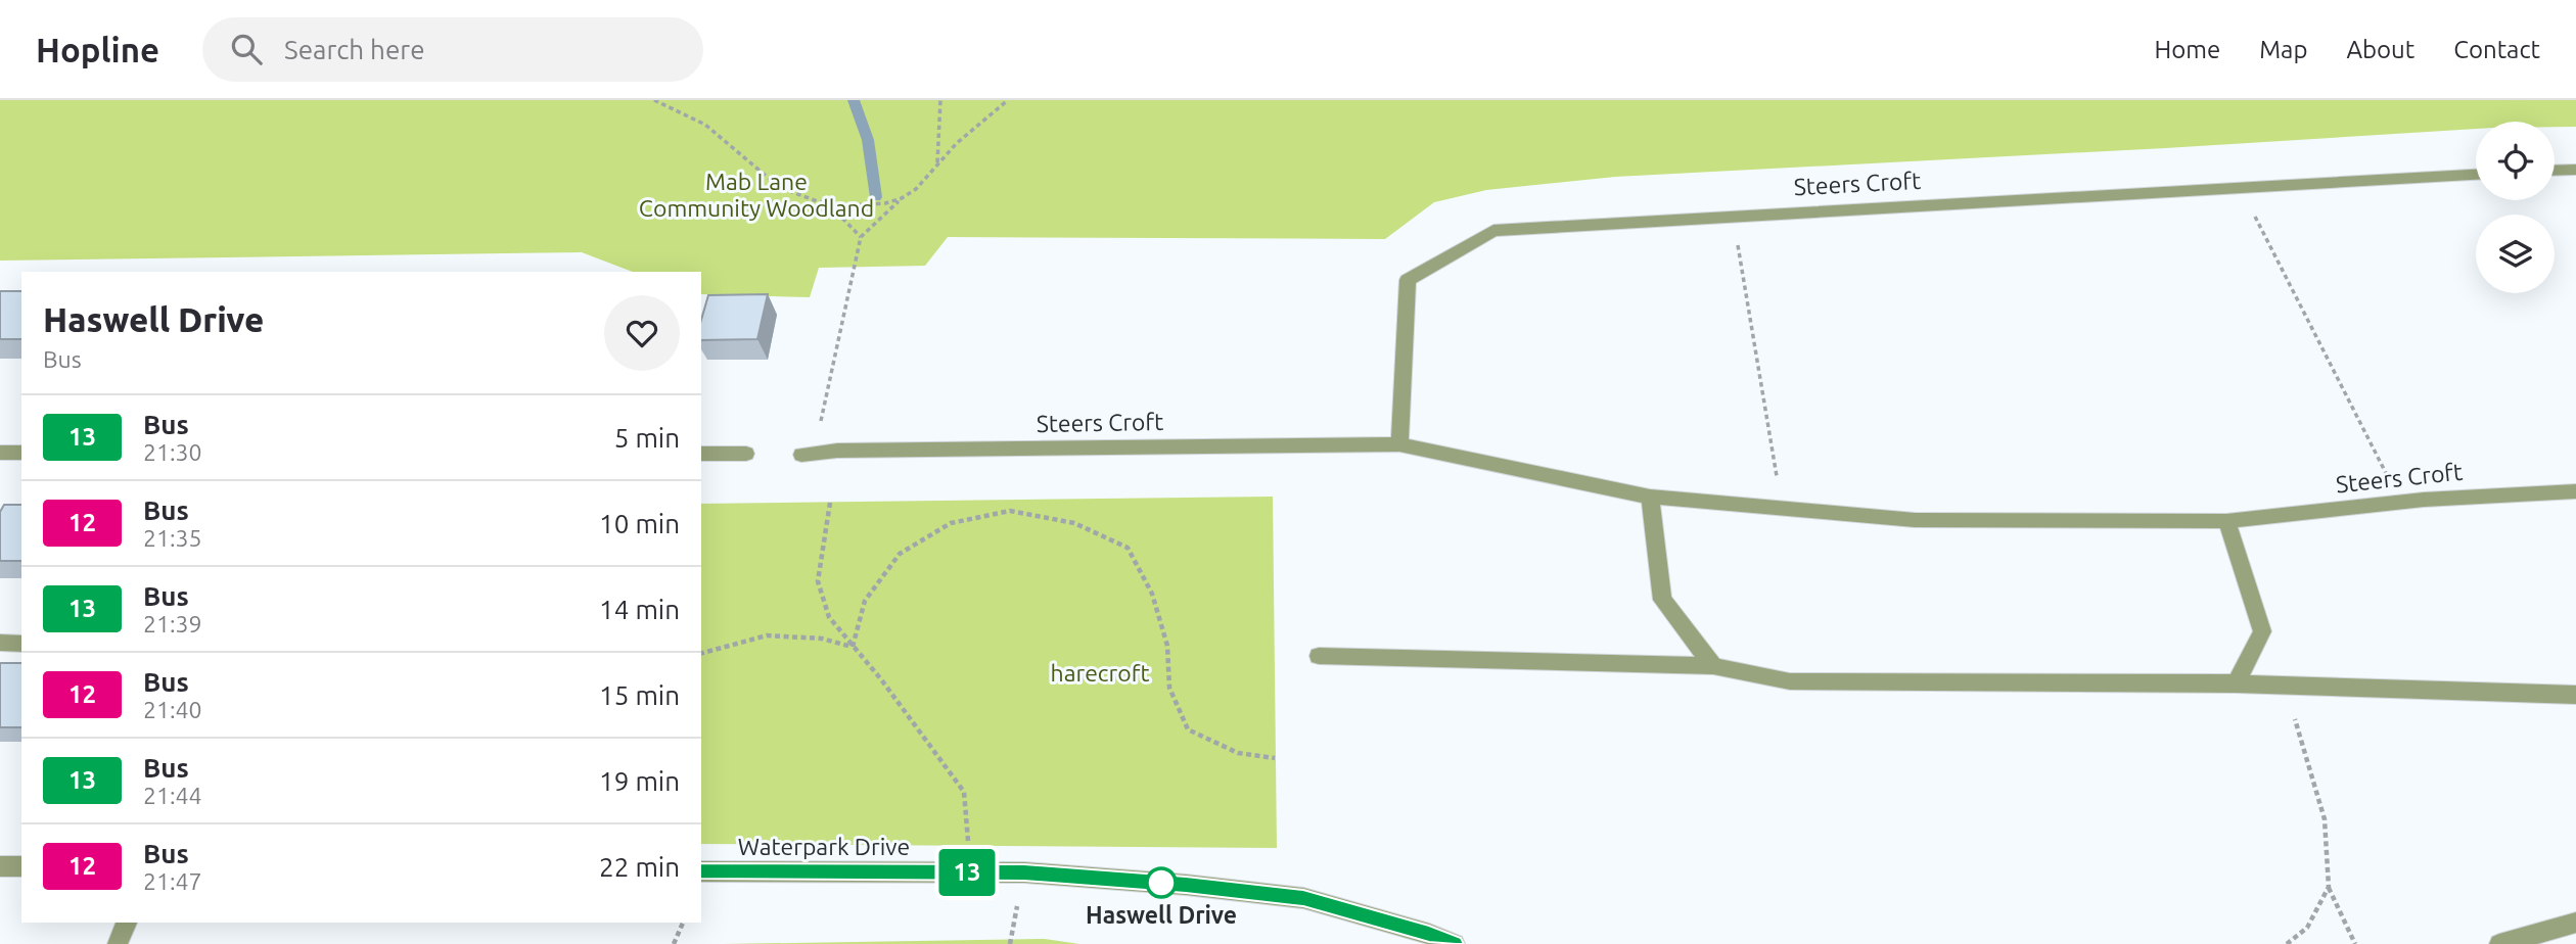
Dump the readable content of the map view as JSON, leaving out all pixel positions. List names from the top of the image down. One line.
{"streets":{"street":["Steers Croft","Waterpark Drive"]},"parks":["Mab Lane Community Woodland","harecroft"],"places":["Haswell Drive"],"lines":["bus line 13"],"page":{"header":"Hopline","search":"Search here","nav":["Home","Map","About","Contact"],"on_map":"13","heading":["Haswell Drive","Bus"],"list":[{"mark":"13","name":"Bus","note":"21:30","value":"5 min"},{"mark":"12","name":"Bus","note":"21:35","value":"10 min"},{"mark":"13","name":"Bus","note":"21:39","value":"14 min"},{"mark":"12","name":"Bus","note":"21:40","value":"15 min"},{"mark":"13","name":"Bus","note":"21:44","value":"19 min"},{"mark":"12","name":"Bus","note":"21:47","value":"22 min"}]}}
